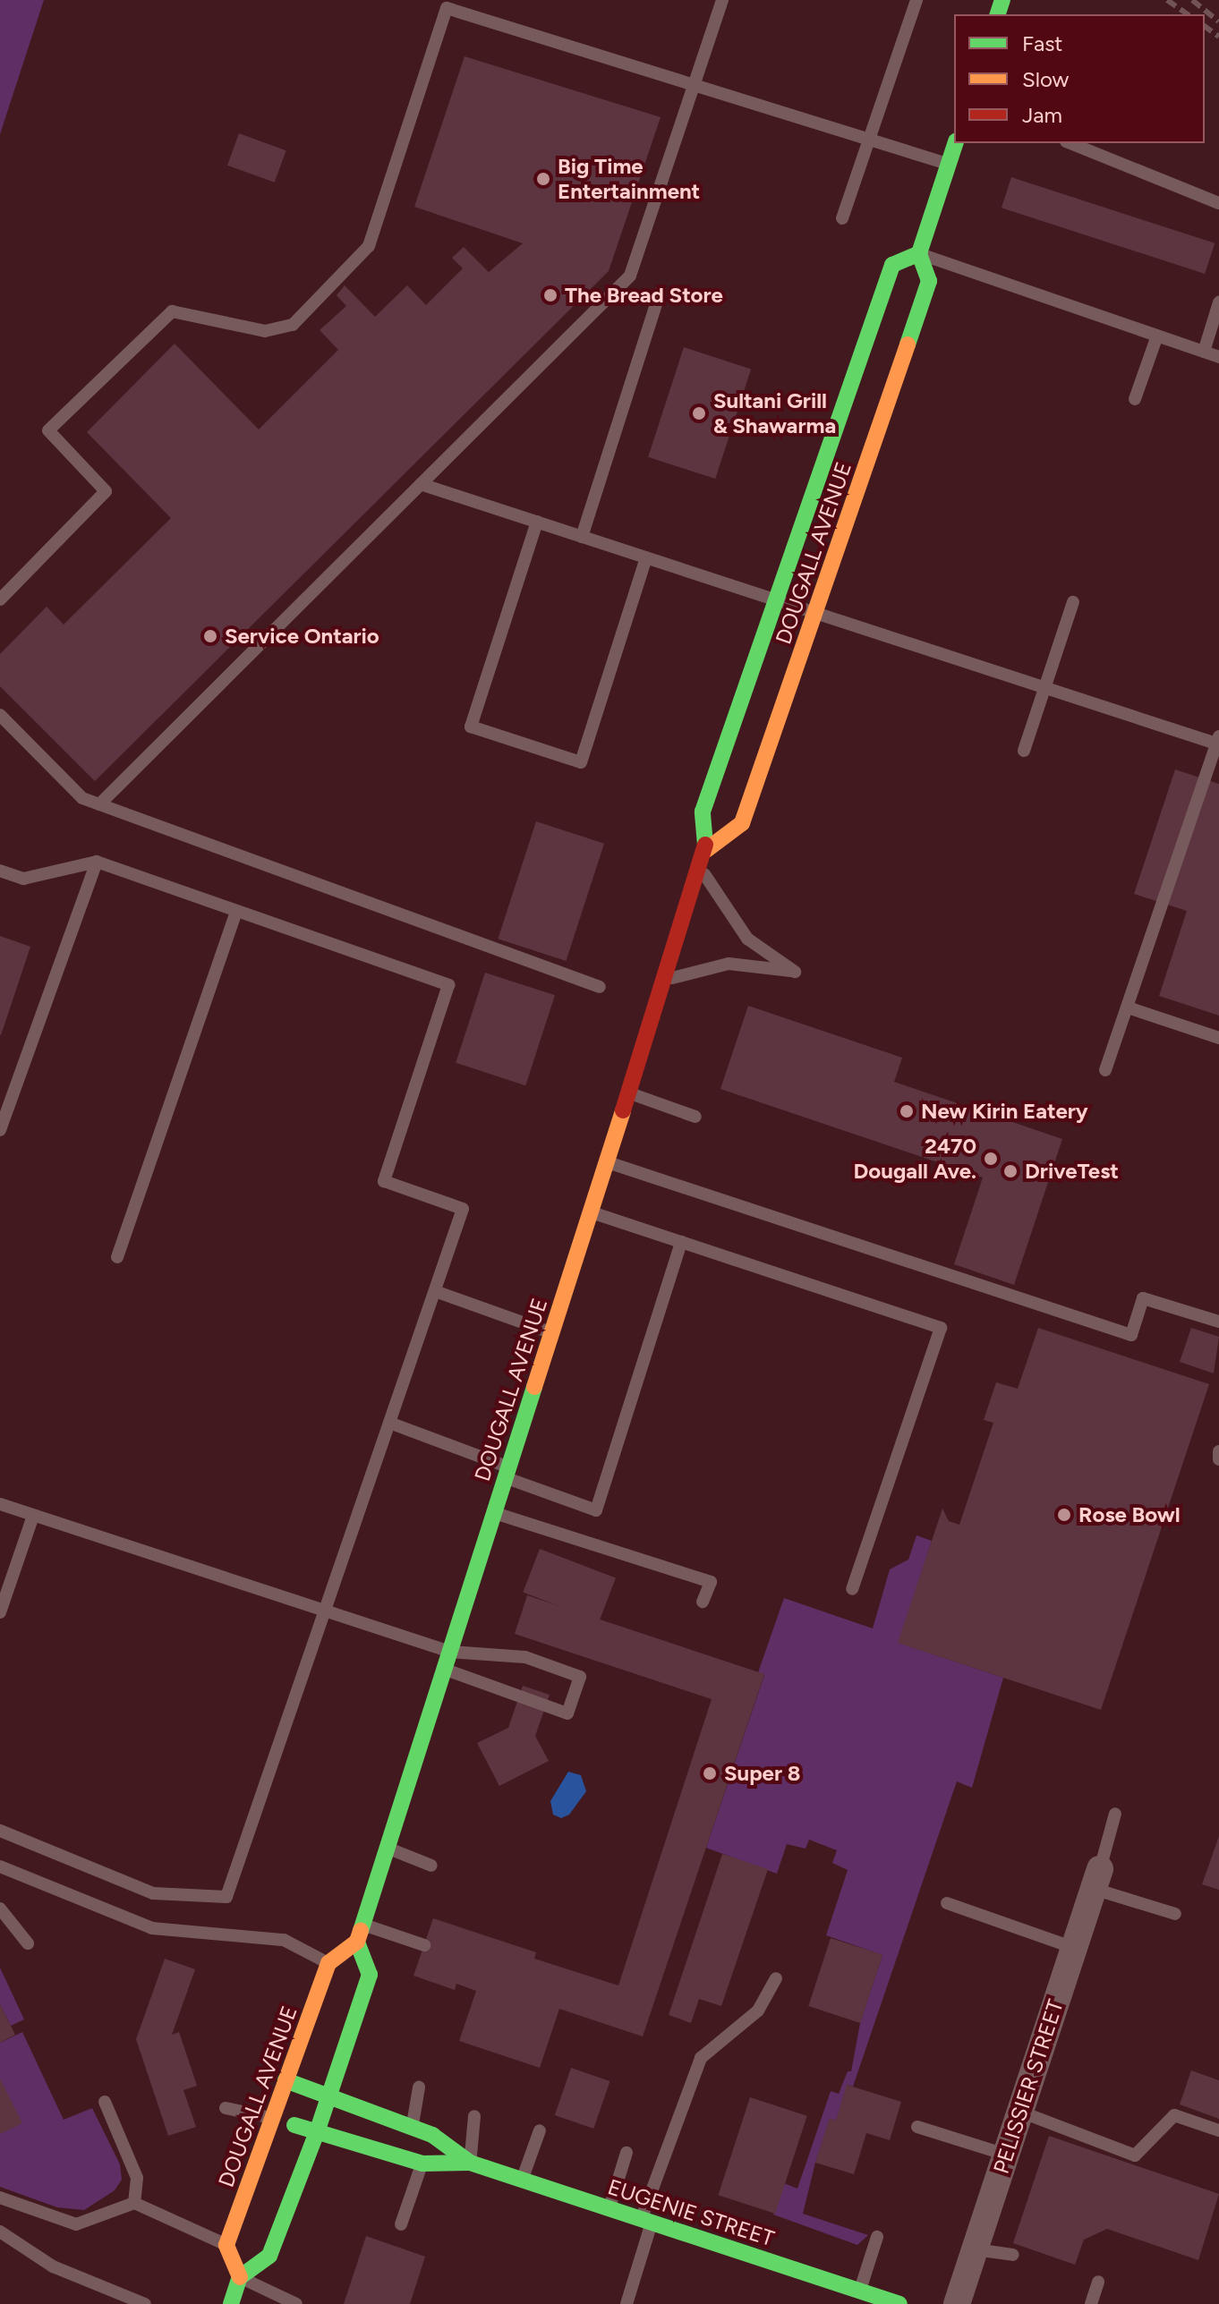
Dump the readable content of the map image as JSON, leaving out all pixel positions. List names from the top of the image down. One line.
{"streets":{"street":["DOUGALL AVENUE","PELISSIER STREET","EUGENIE STREET"]},"crossings":[["DOUGALL AVENUE","EUGENIE STREET"]],"places":["Big Time Entertainment","The Bread Store","Sultani Grill & Shawarma","Service Ontario","New Kirin Eatery","2470 Dougall Ave.","DriveTest","Rose Bowl","Super 8"],"legend":["Fast","Slow","Jam"]}
